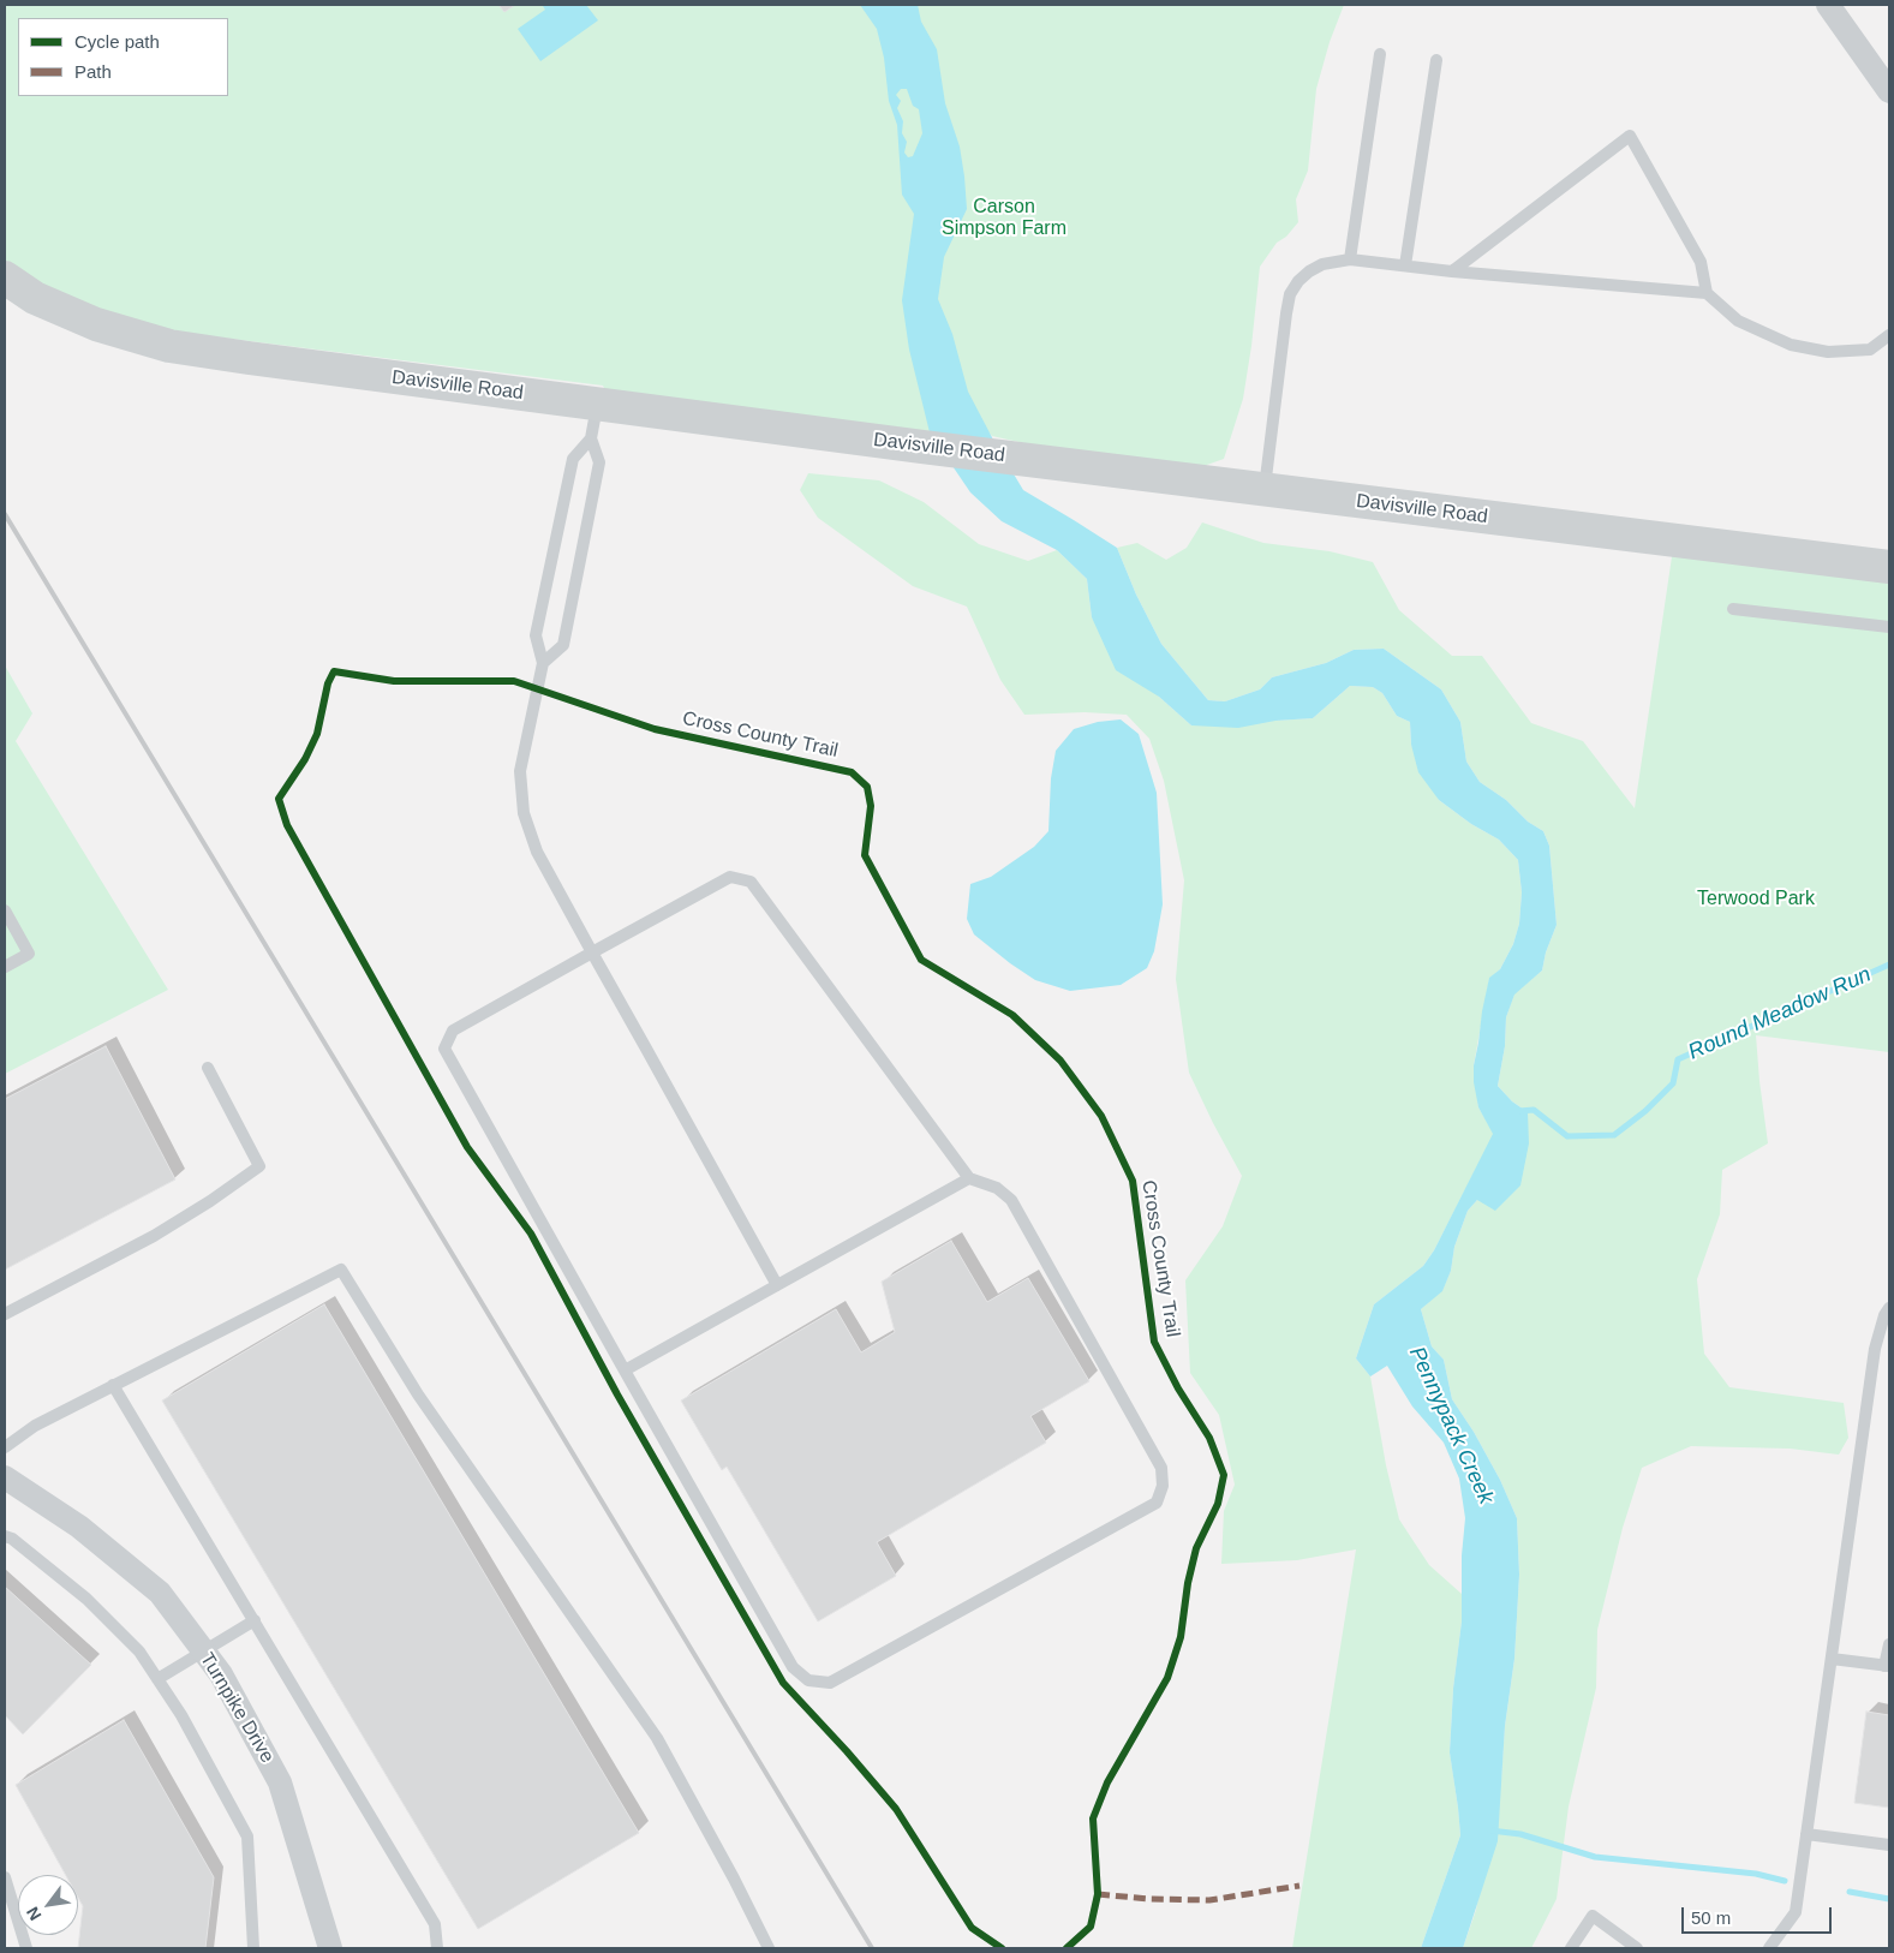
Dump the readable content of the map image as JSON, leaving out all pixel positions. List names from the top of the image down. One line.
{"streets":{"street":["Davisville Road","Turnpike Drive"],"cycle path":["Cross County Trail"]},"water":["Round Meadow Run","Pennypack Creek"],"parks":["Carson Simpson Farm","Terwood Park"],"legend":["Cycle path","Path"],"scale_bar":"50 m","north":"bottom left"}
